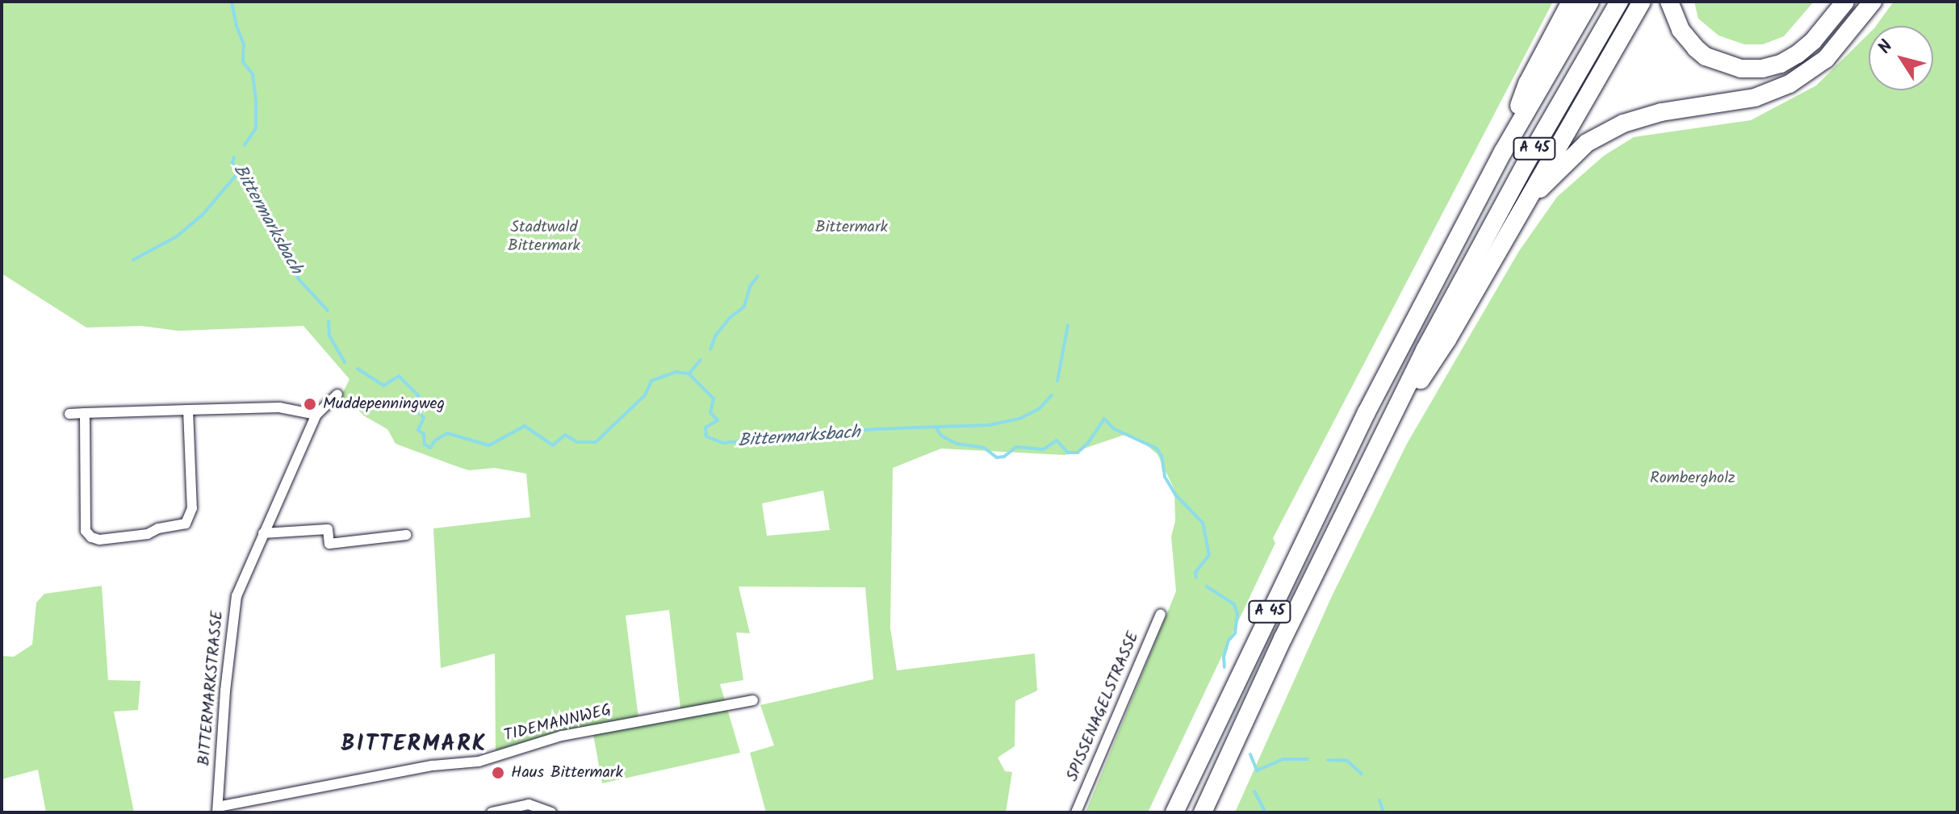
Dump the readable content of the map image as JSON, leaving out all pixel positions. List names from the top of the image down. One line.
{"streets":{"highway":["A 45"],"street":["BITTERMARKSTRASSE","SPISSENAGELSTRASSE","TIDEMANNWEG"]},"crossings":[["BITTERMARKSTRASSE","TIDEMANNWEG"]],"districts":["BITTERMARK"],"water":["Bittermarksbach"],"parks":["Stadtwald Bittermark","Bittermark","Rombergholz"],"places":["Muddepenningweg","Haus Bittermark"],"north":"top left"}
